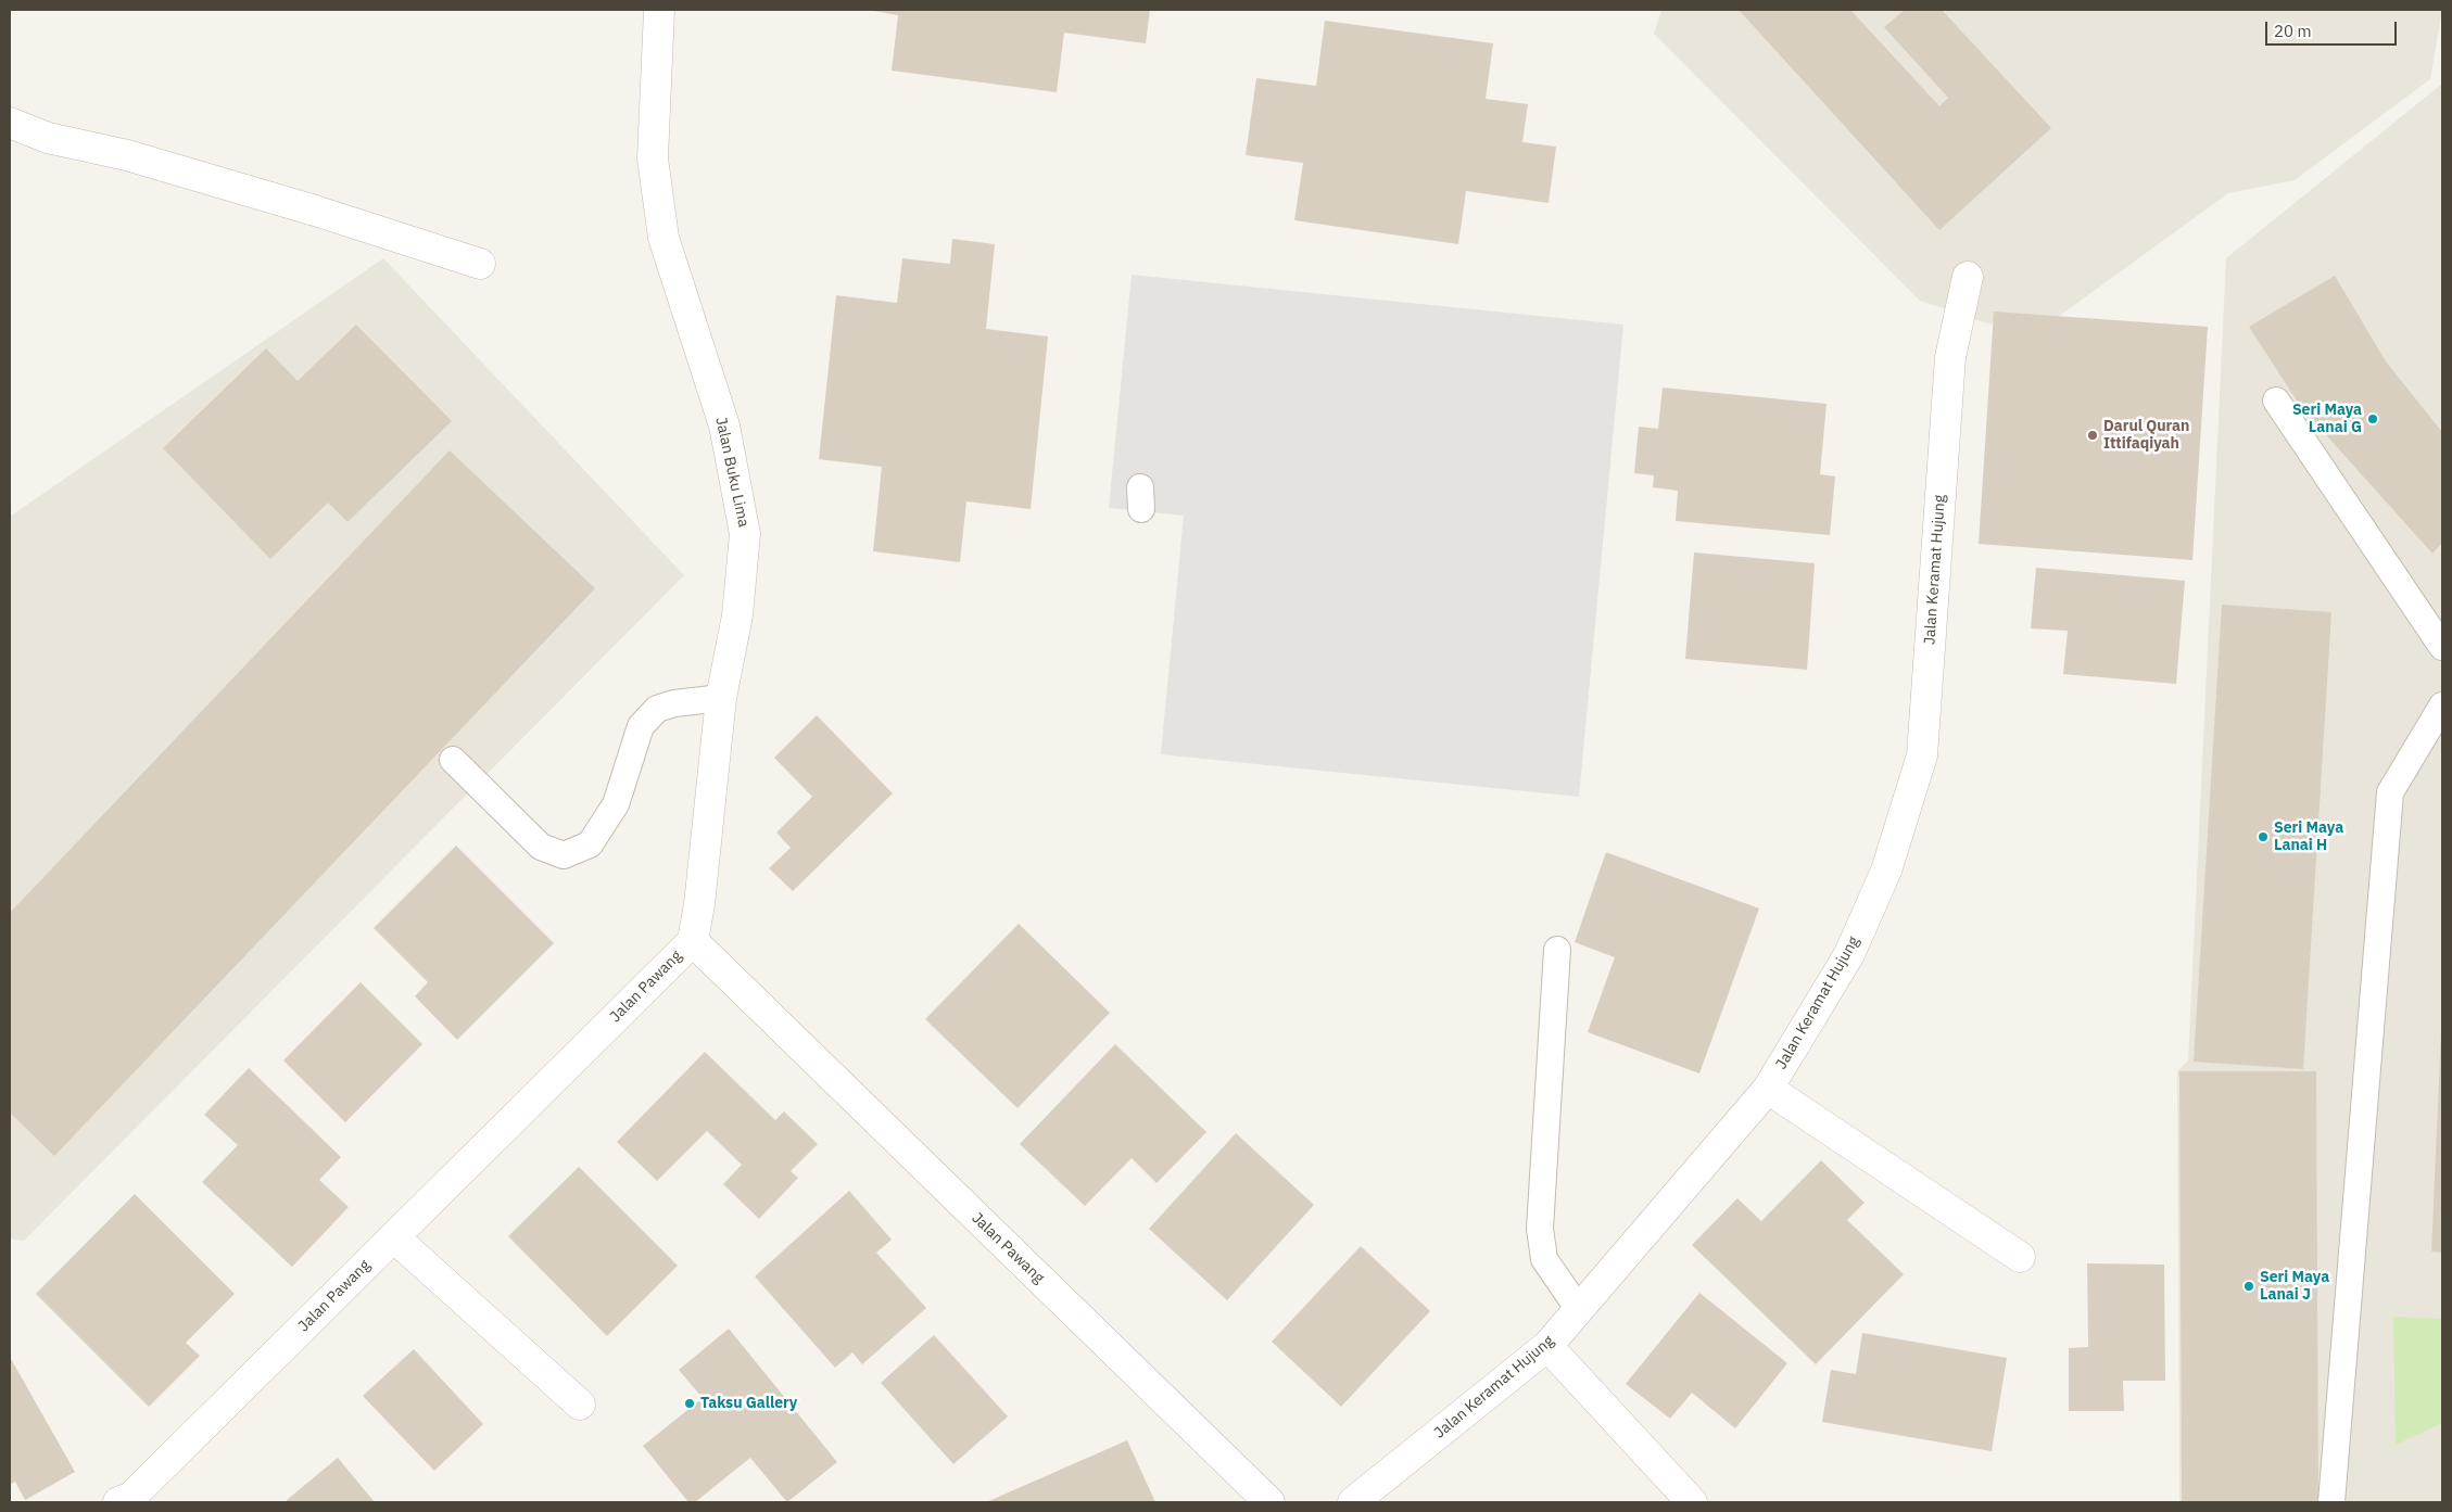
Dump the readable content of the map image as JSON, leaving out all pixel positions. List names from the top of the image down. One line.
{"streets":{"street":["Jalan Buku Lima","Jalan Keramat Hujung","Jalan Pawang"]},"crossings":[["Jalan Buku Lima","Jalan Pawang"]],"places":["Seri Maya Lanai G","Darul Quran Ittifaqiyah","Seri Maya Lanai H","Seri Maya Lanai J","Taksu Gallery"],"scale_bar":"20 m"}
